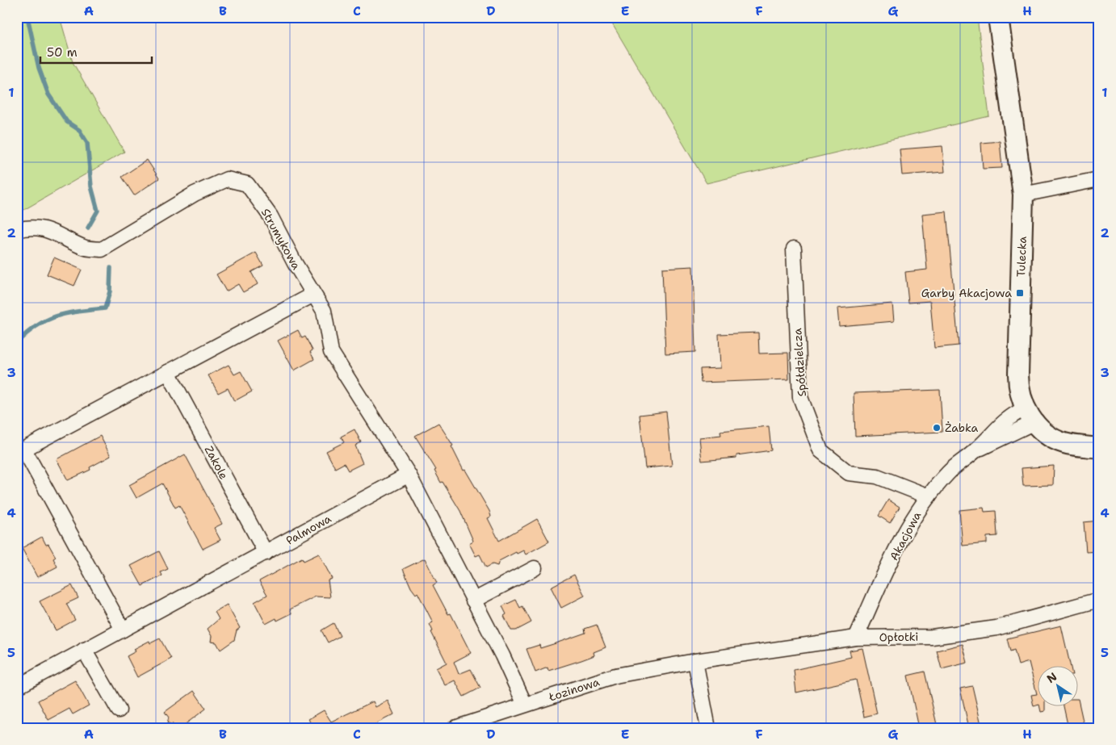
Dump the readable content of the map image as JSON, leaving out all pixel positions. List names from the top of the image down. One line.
{"streets":{"street":["Strumykowa","Tulecka","Spółdzielcza","Zakole","Palmowa","Akacjowa","Opłotki","Łozinowa"]},"crossings":[["Strumykowa","Palmowa"],["Tulecka","Akacjowa"],["Spółdzielcza","Akacjowa"],["Zakole","Palmowa"],["Akacjowa","Opłotki"],["Opłotki","Łozinowa"]],"places":{"transit":["Garby Akacjowa"],"other":["Żabka"]},"scale_bar":"50 m","north":"top left","grid":{"columns":["A","B","C","D","E","F","G","H"],"rows":["1","2","3","4","5"]}}
